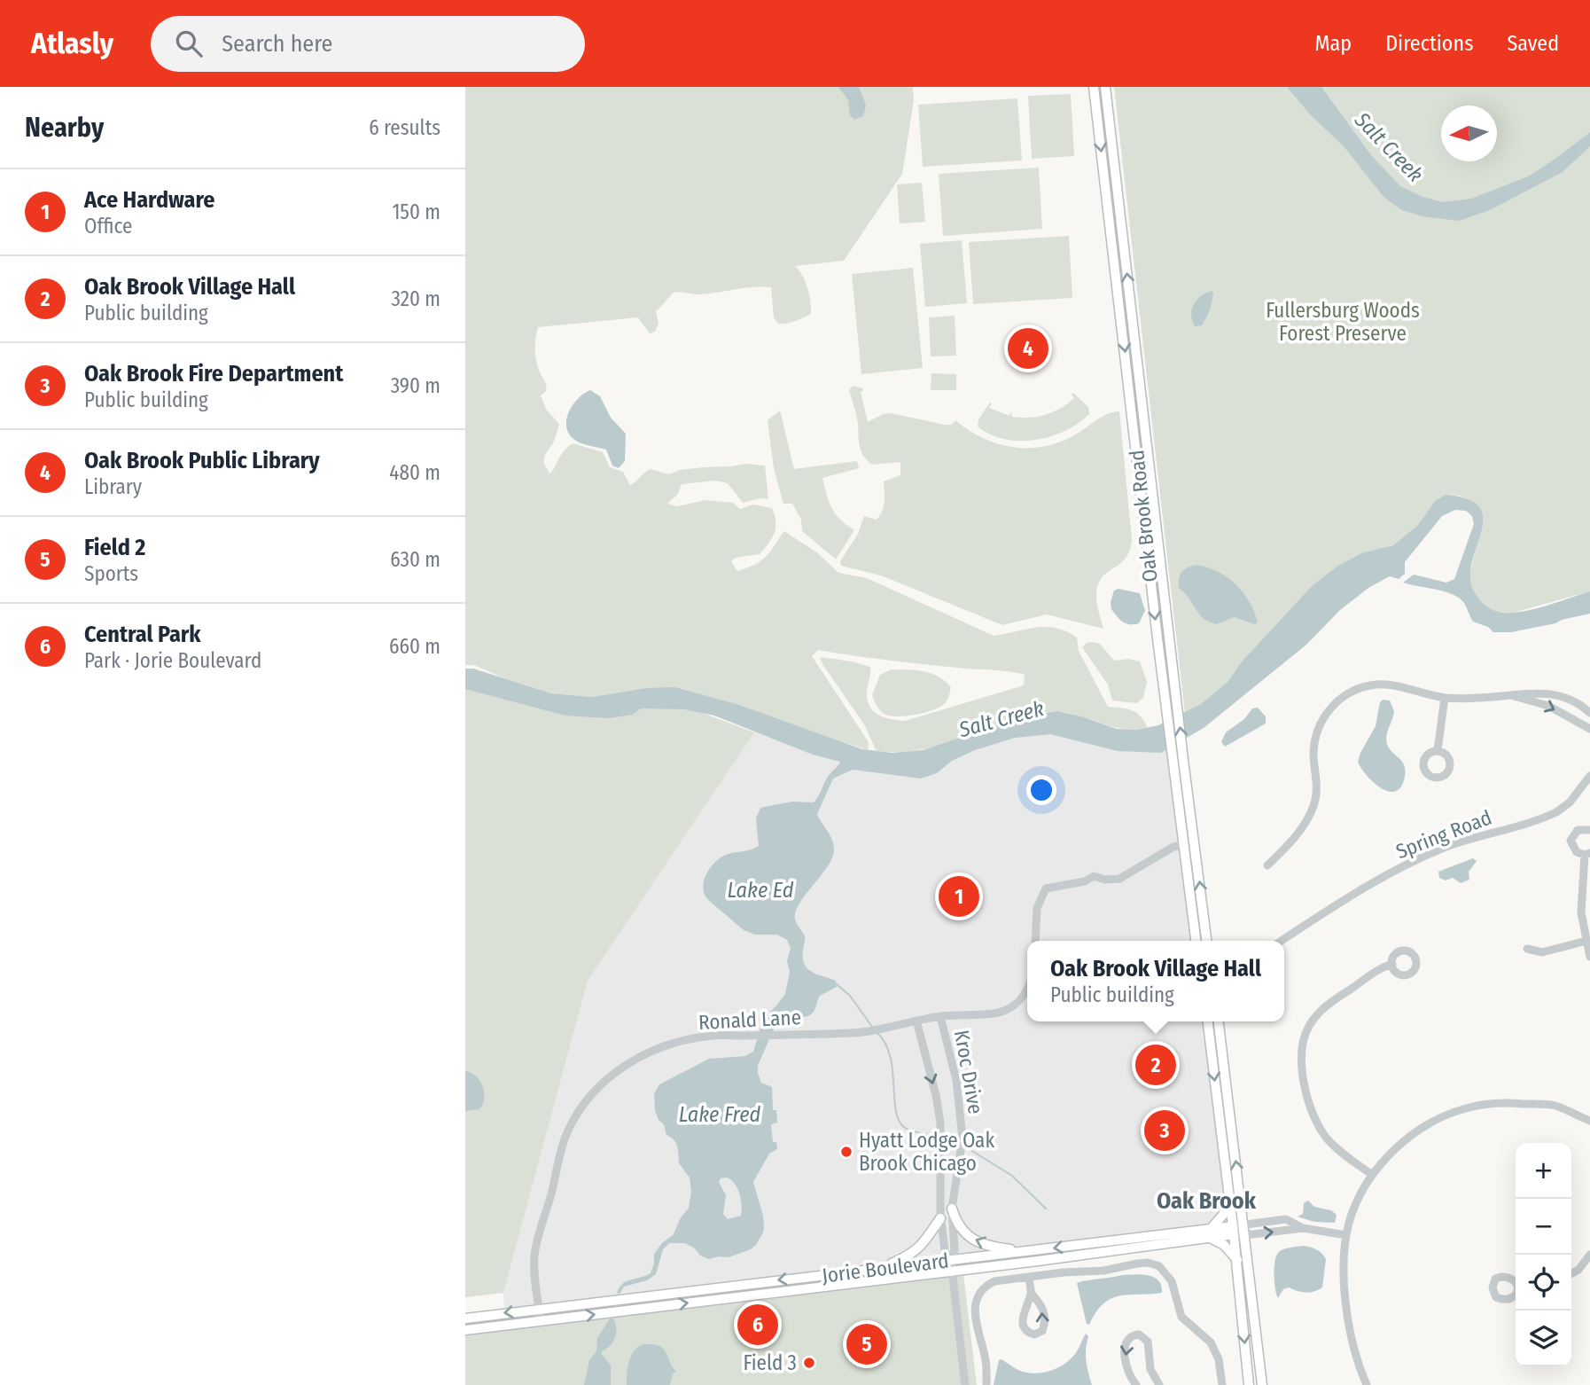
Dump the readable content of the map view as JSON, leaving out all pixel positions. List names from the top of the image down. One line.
{"streets":{"main road":["Oak Brook Road","Jorie Boulevard"],"street":["Spring Road","Ronald Lane","Kroc Drive"]},"crossings":[["Ronald Lane","Kroc Drive"],["Ronald Lane","Jorie Boulevard"],["Kroc Drive","Jorie Boulevard"]],"districts":["Oak Brook"],"water":["Salt Creek","Lake Ed","Lake Fred"],"parks":["Fullersburg Woods Forest Preserve"],"places":["Hyatt Lodge Oak Brook Chicago","Field 3"],"north":"left","page":{"header":"Atlasly","search":"Search here","nav":["Map","Directions","Saved"],"heading":["Nearby","6 results"],"list":[{"mark":"1","name":"Ace Hardware","note":"Office","value":"150 m"},{"mark":"2","name":"Oak Brook Village Hall","note":"Public building","value":"320 m"},{"mark":"3","name":"Oak Brook Fire Department","note":"Public building","value":"390 m"},{"mark":"4","name":"Oak Brook Public Library","note":"Library","value":"480 m"},{"mark":"5","name":"Field 2","note":"Sports","value":"630 m"},{"mark":"6","name":"Central Park","note":"Park · Jorie Boulevard","value":"660 m"}],"pins":["4","1","2","3","6","5"],"popup":["Oak Brook Village Hall","Public building"],"map_buttons":["+","−"]}}
